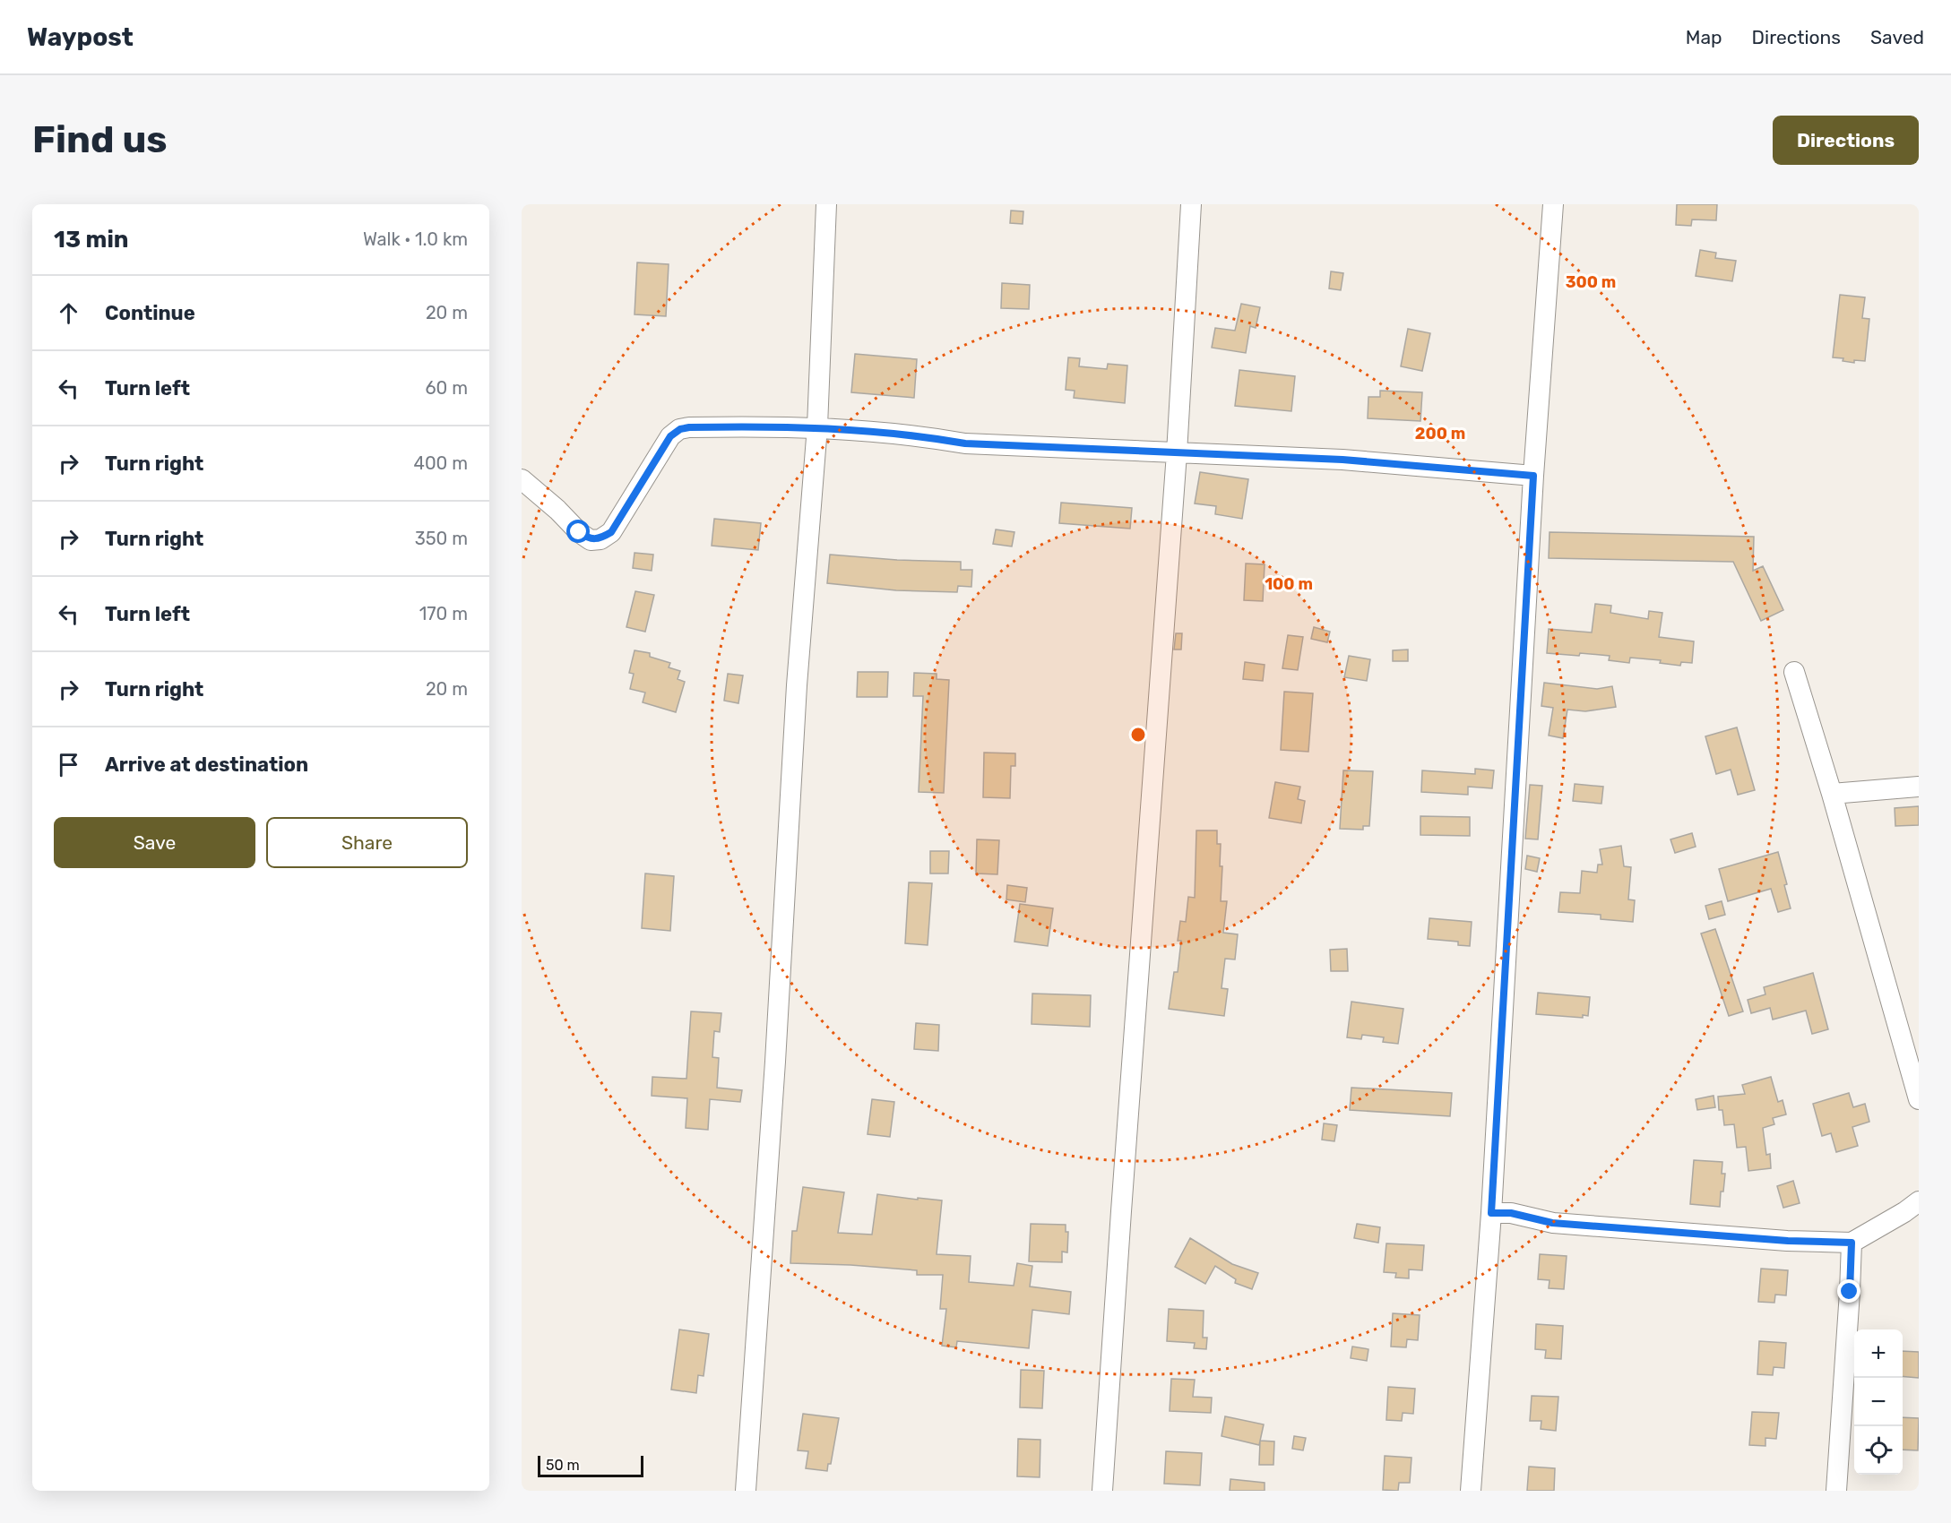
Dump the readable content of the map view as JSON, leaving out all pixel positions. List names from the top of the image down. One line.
{"scale_bar":"50 m","page":{"header":"Waypost","nav":["Map","Directions","Saved"],"buttons":["Directions",["Save","Share"]],"title":"Find us","heading":["13 min","Walk · 1.0 km"],"list":[["Continue","20 m"],["Turn left","60 m"],["Turn right","400 m"],["Turn right","350 m"],["Turn left","170 m"],["Turn right","20 m"],"Arrive at destination"],"map_buttons":["+","−"],"scale":"50 m"},"rings":["300 m","200 m","100 m"]}
